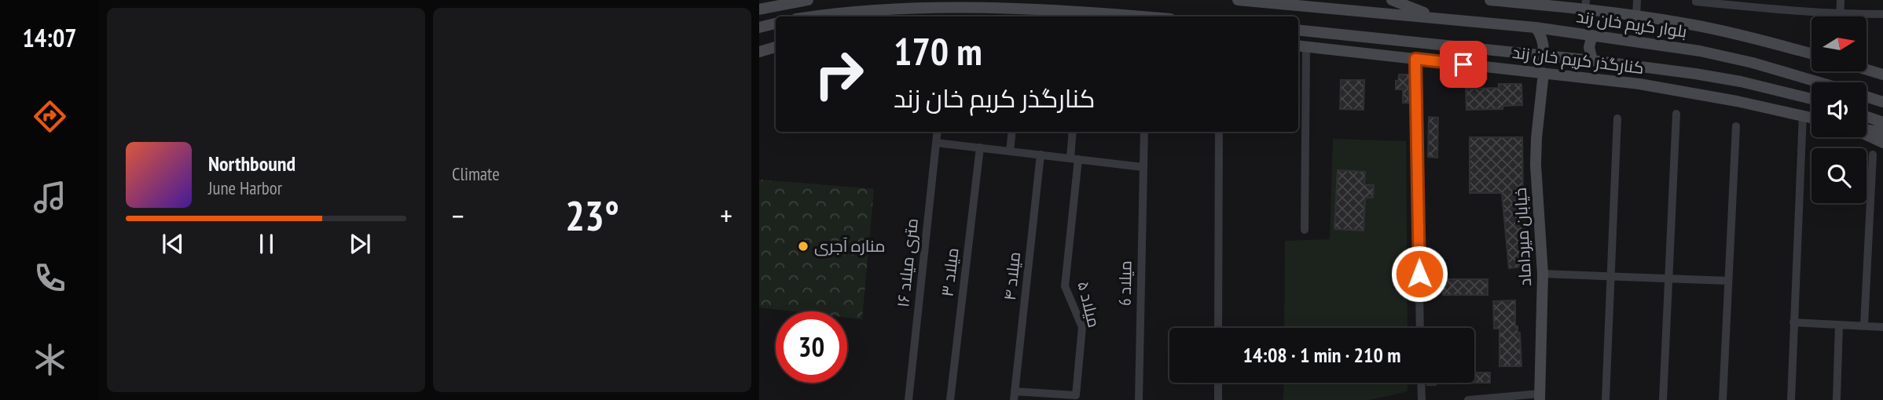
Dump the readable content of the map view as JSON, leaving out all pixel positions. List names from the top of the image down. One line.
{"streets":{"main road":["بلوار کریم خان زند","کنارگذر کریم خان زند","خیابان میرداماد"],"street":["۱۶ متری میلاد","میلاد ۳","میلاد ۴","میلاد 6","میلاد ۵"]},"crossings":[["کنارگذر کریم خان زند","خیابان میرداماد"],["میلاد ۴","میلاد ۵"]],"places":["مناره آجری"],"north":"right","page":{"tabs":"14:07","tile":"Climate","turn":["170 m","کنارگذر کریم خان زند"],"song":["Northbound","June Harbor"],"heat":["−","23°","+"],"limit":"30","trip":"14:08 · 1 min · 210 m"}}
